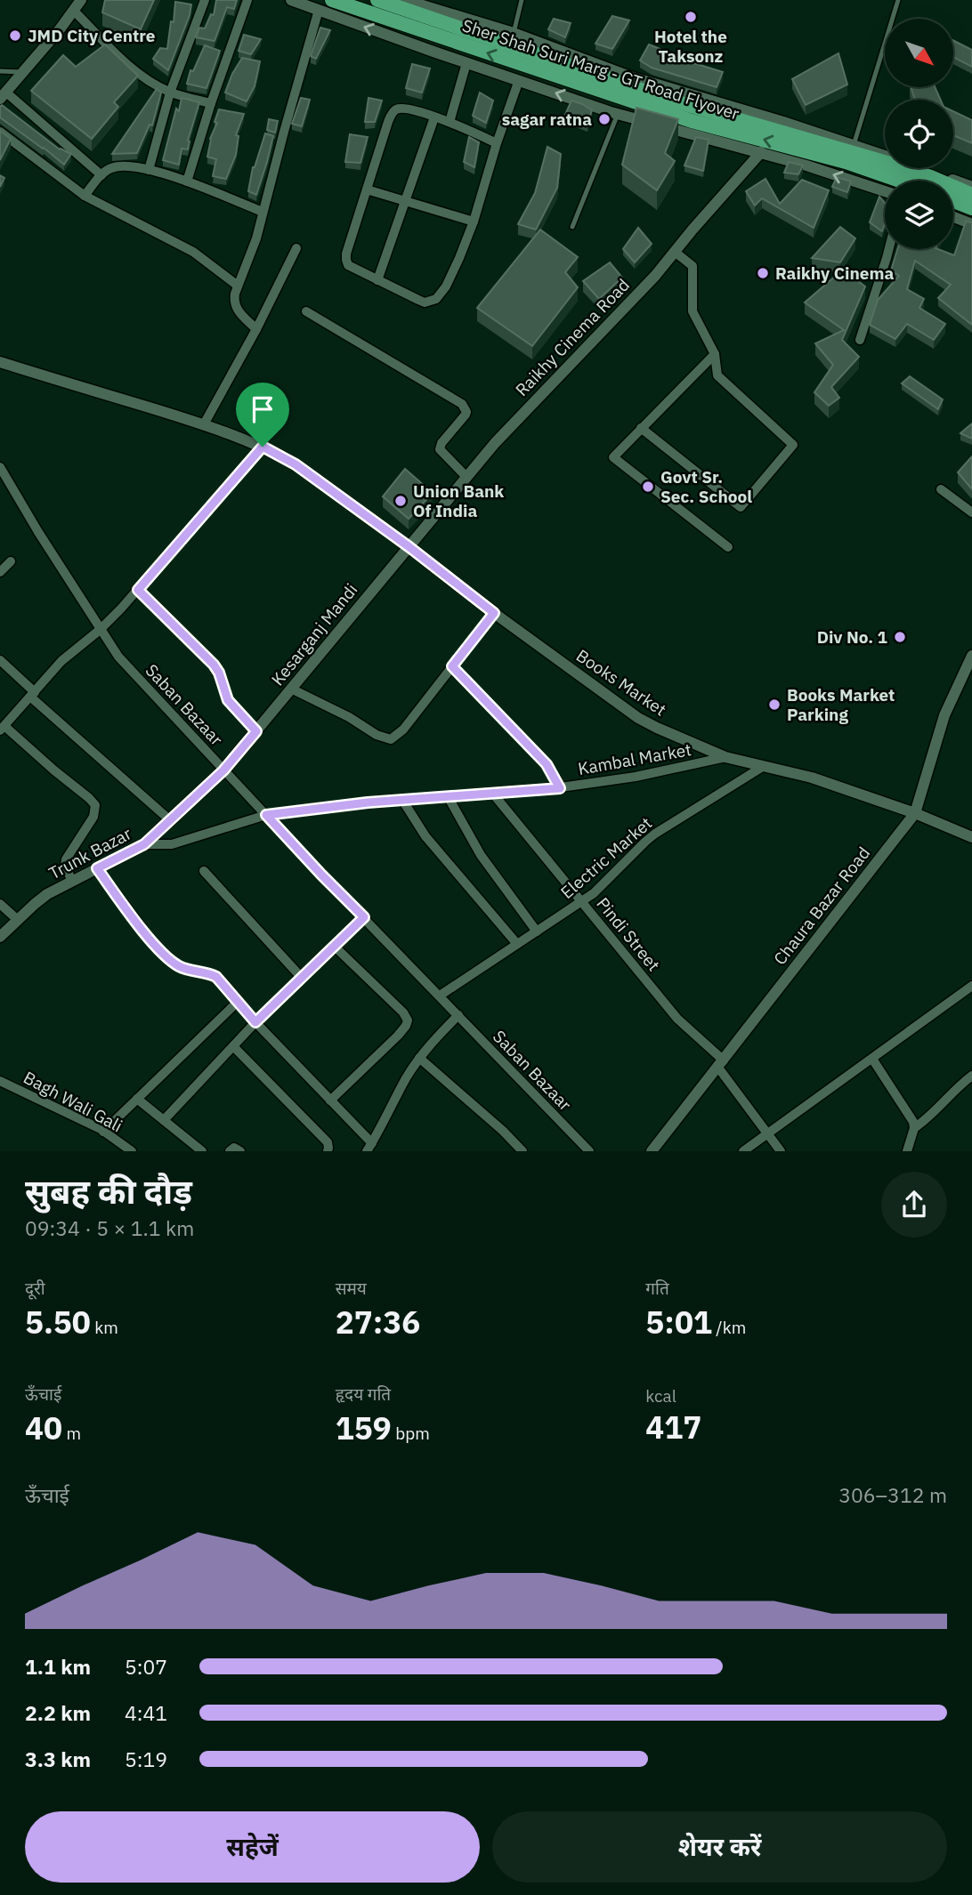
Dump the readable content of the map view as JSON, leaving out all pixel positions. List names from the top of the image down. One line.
{"streets":{"main road":["Sher Shah Suri Marg - GT Road Flyover"],"street":["Raikhy Cinema Road","Kesarganj Mandi","Books Market","Saban Bazaar","Kambal Market","Trunk Bazar","Electric Market","Chaura Bazar Road","Pindi Street","Bagh Wali Gali"]},"crossings":[["Raikhy Cinema Road","Kesarganj Mandi"],["Raikhy Cinema Road","Books Market"],["Kesarganj Mandi","Books Market"],["Kesarganj Mandi","Trunk Bazar"],["Books Market","Kambal Market"],["Books Market","Electric Market"],["Books Market","Chaura Bazar Road"],["Saban Bazaar","Kambal Market"],["Saban Bazaar","Trunk Bazar"],["Saban Bazaar","Electric Market"],["Kambal Market","Trunk Bazar"],["Kambal Market","Pindi Street"],["Electric Market","Pindi Street"],["Chaura Bazar Road","Pindi Street"]],"places":["Hotel the Taksonz","JMD City Centre","sagar ratna","Raikhy Cinema","Govt Sr. Sec. School","Union Bank Of India","Div No. 1","Books Market Parking"],"north":"bottom right","page":{"heading":["सुबह की दौड़","09:34 · 5 × 1.1 km"],"stats":[["दूरी","5.50 km"],["समय","27:36"],["गति","5:01 /km"],["ऊँचाई","40 m"],["हृदय गति","159 bpm"],["kcal","417"]],"chart":["ऊँचाई","306–312 m"],"list":[{"name":"1.1 km","note":"5:07"},{"name":"2.2 km","note":"4:41"},{"name":"3.3 km","note":"5:19"}],"buttons":["सहेजें","शेयर करें"]}}
